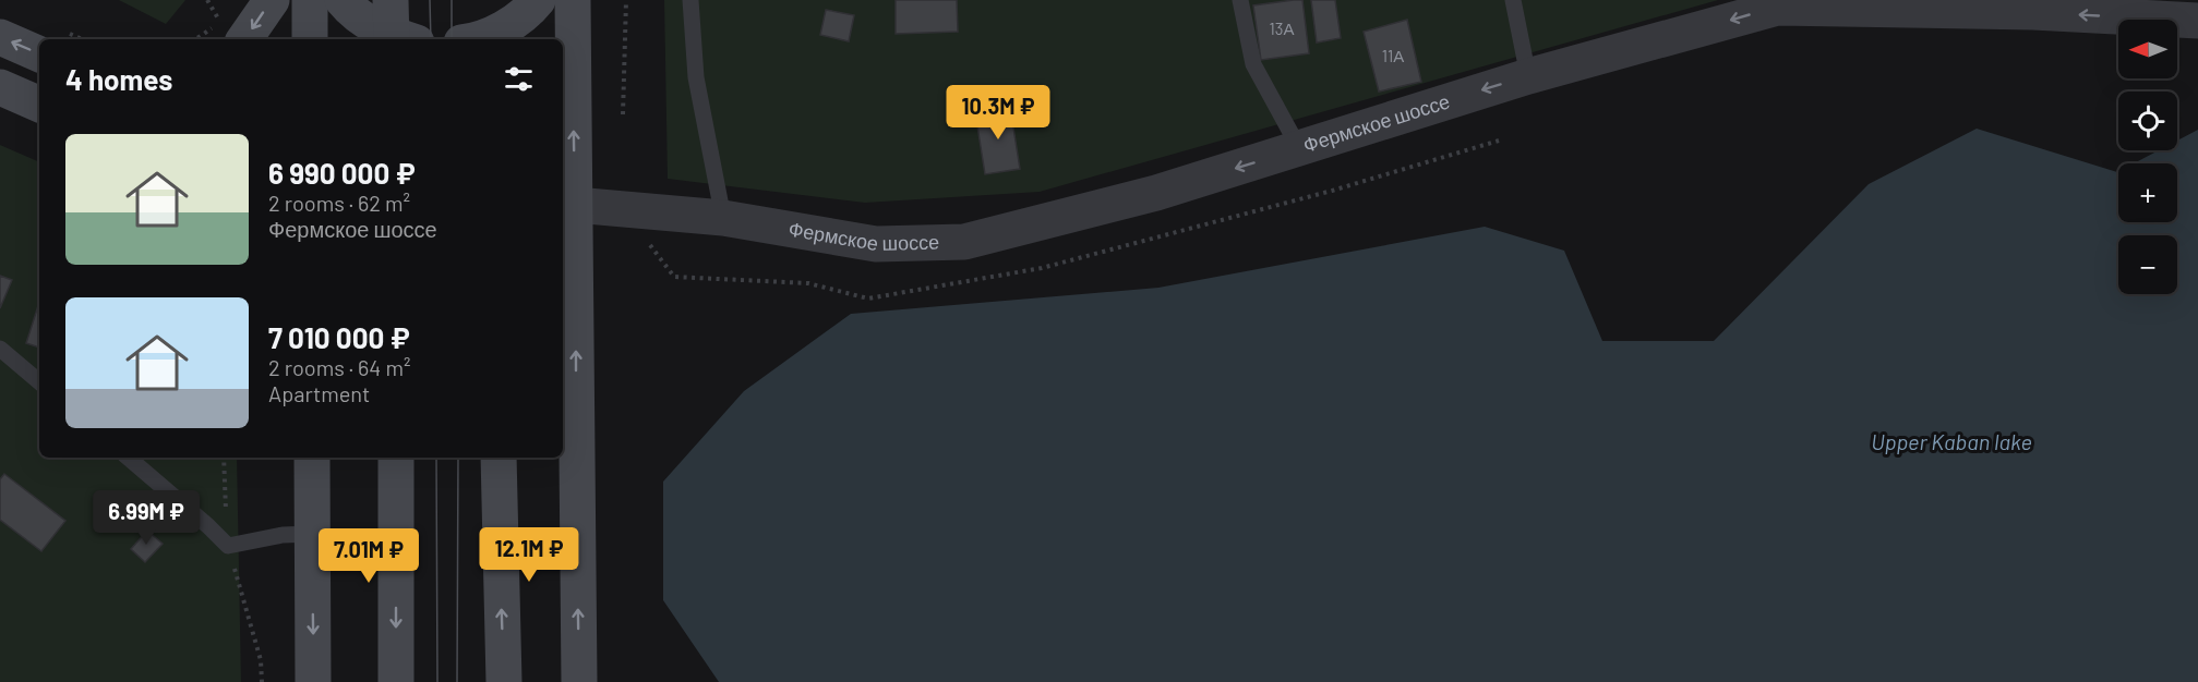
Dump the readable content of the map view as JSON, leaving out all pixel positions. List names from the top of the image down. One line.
{"streets":{"street":["Фермское шоссе"]},"one_way":["Фермское шоссе"],"water":["Upper Kaban lake"],"house_numbers":["13А","11А"],"north":"left","page":{"map_buttons":["+","−"],"heading":"4 homes","price":["10.3M ₽","6.99M ₽","12.1M ₽","7.01M ₽"],"list":[{"name":"6 990 000 ₽","note":"2 rooms · 62 m² · Фермское шоссе"},{"name":"7 010 000 ₽","note":"2 rooms · 64 m² · Apartment"}]}}
